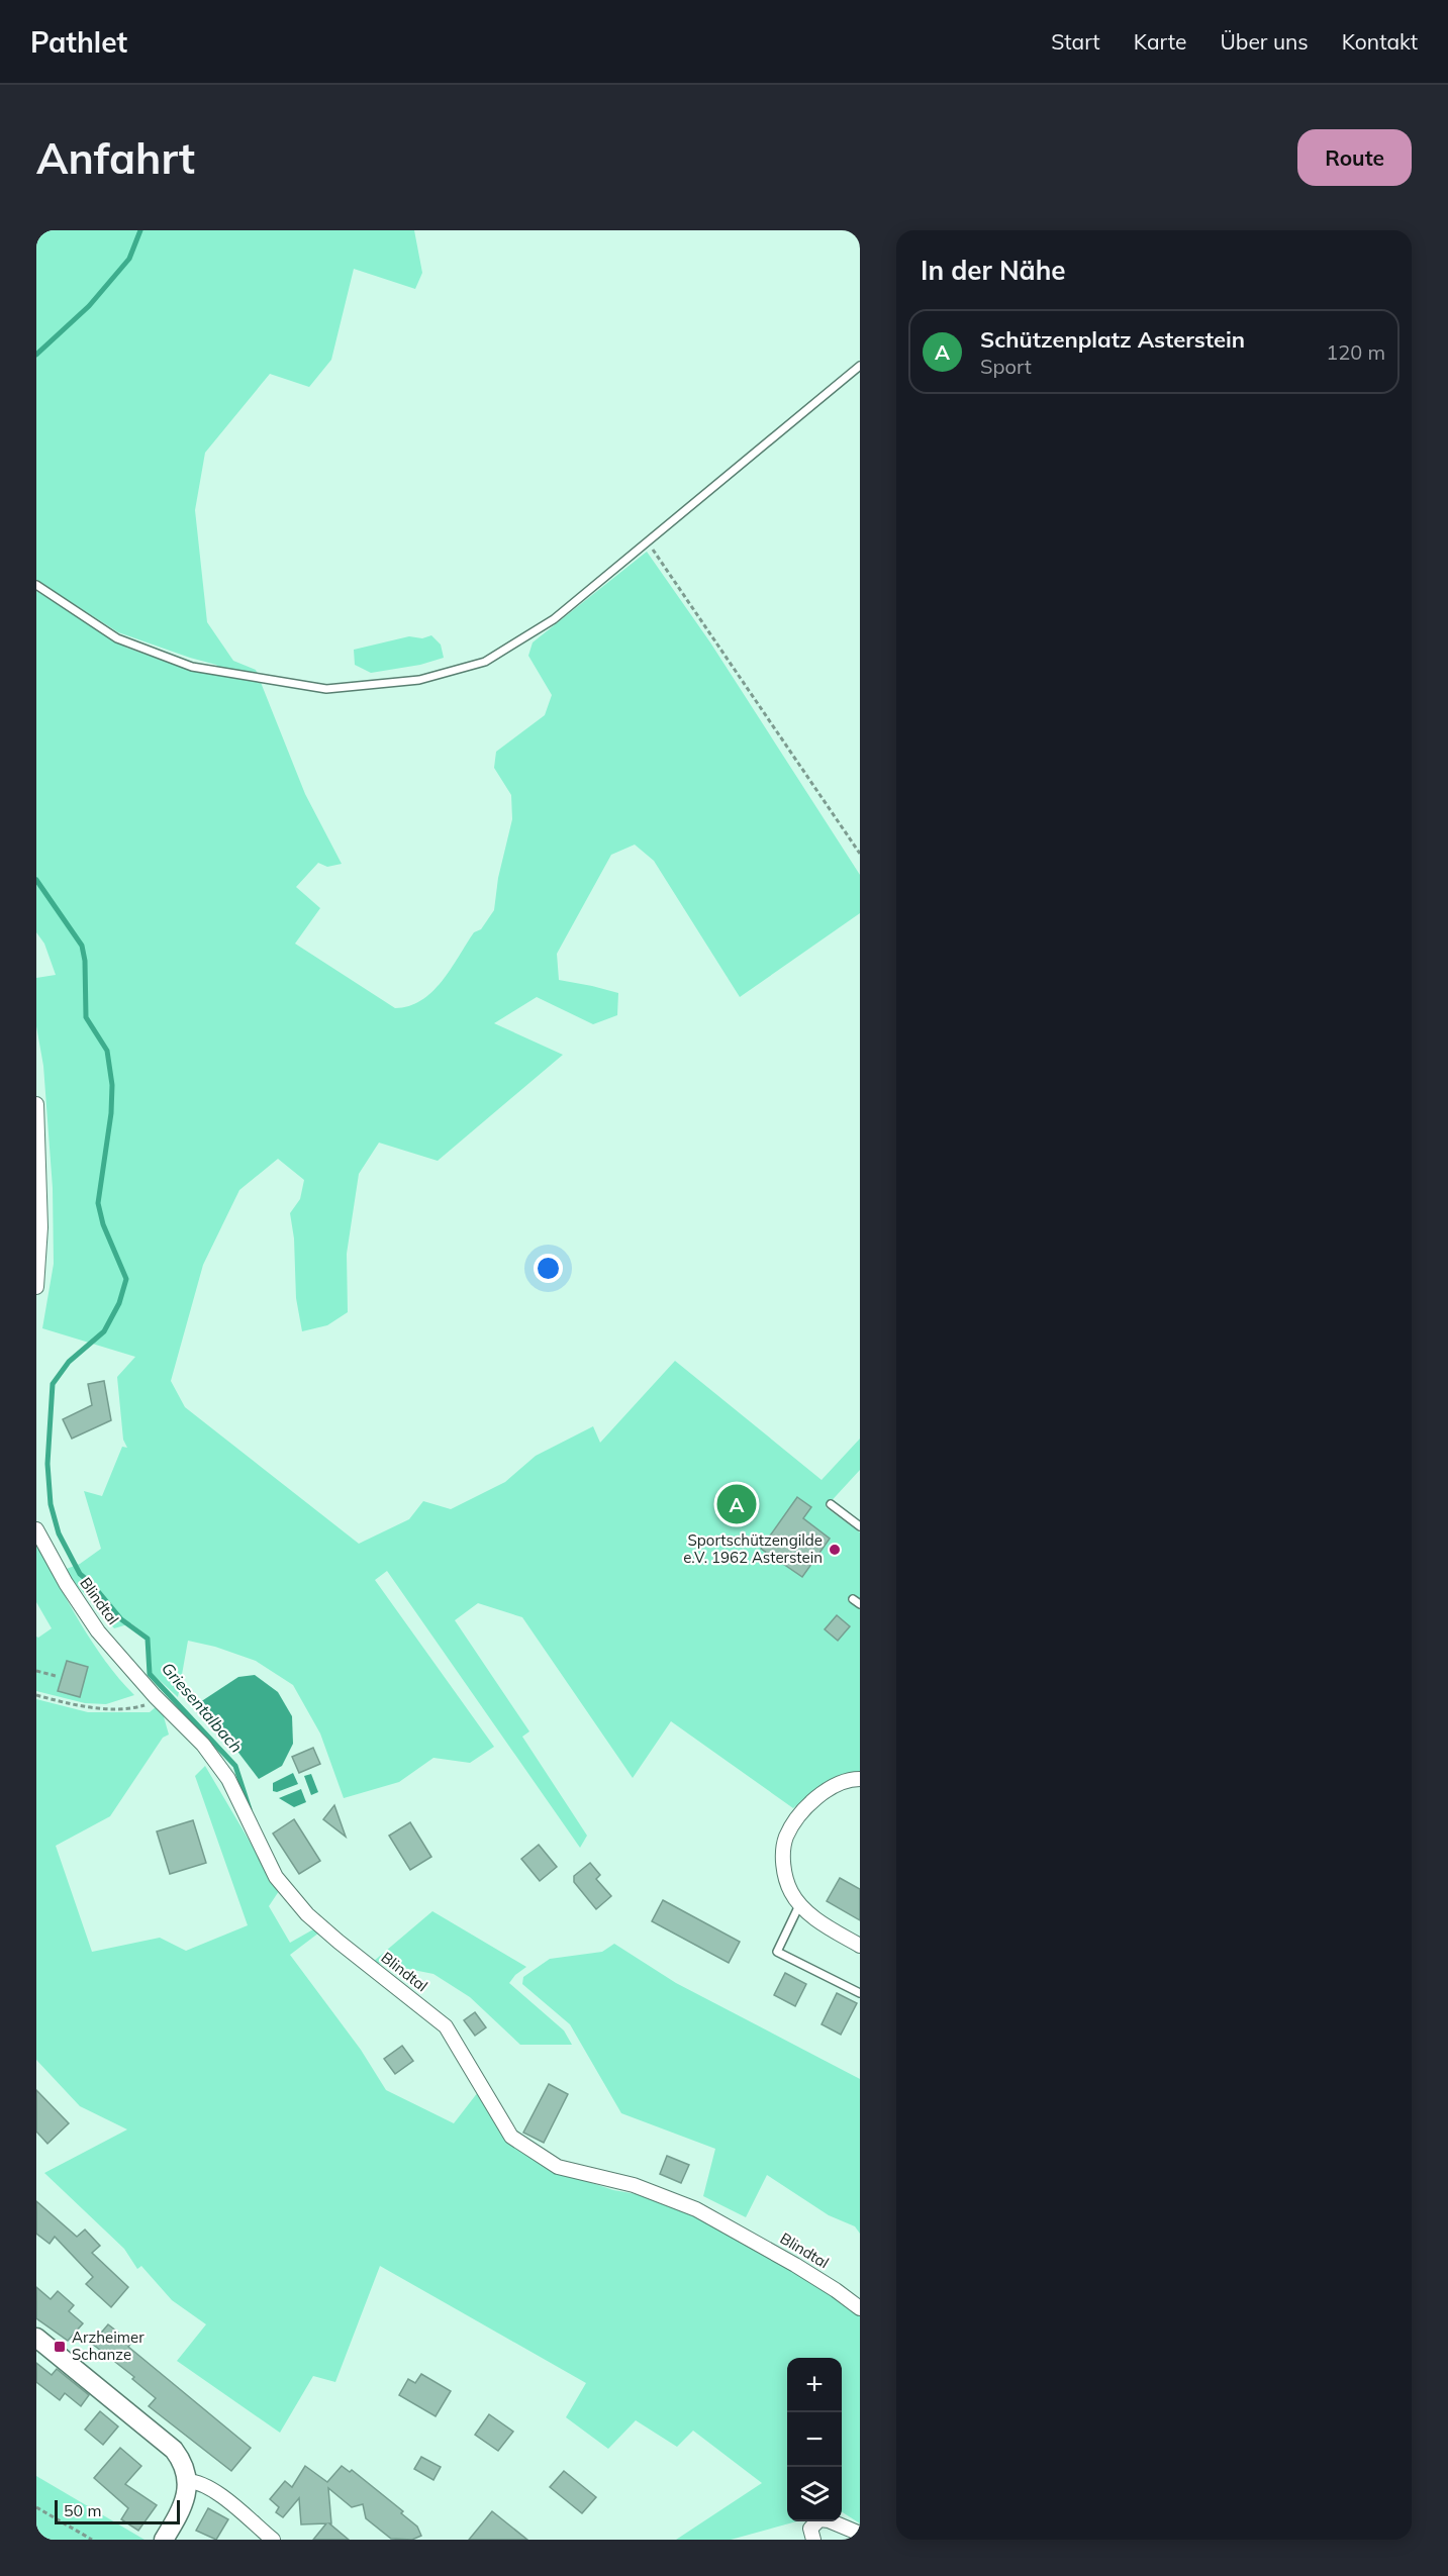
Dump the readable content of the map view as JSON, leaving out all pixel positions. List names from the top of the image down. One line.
{"streets":{"street":["Blindtal"]},"water":["Griesentalbach"],"places":{"other":["Sportschützengilde e.V. 1962 Asterstein"],"transit":["Arzheimer Schanze"]},"scale_bar":"50 m","page":{"header":"Pathlet","nav":["Start","Karte","Über uns","Kontakt"],"buttons":"Route","title":"Anfahrt","heading":"In der Nähe","list":[{"mark":"A","name":"Schützenplatz Asterstein","note":"Sport","value":"120 m"}],"pins":"A","map_buttons":["+","−"],"scale":"50 m"}}
